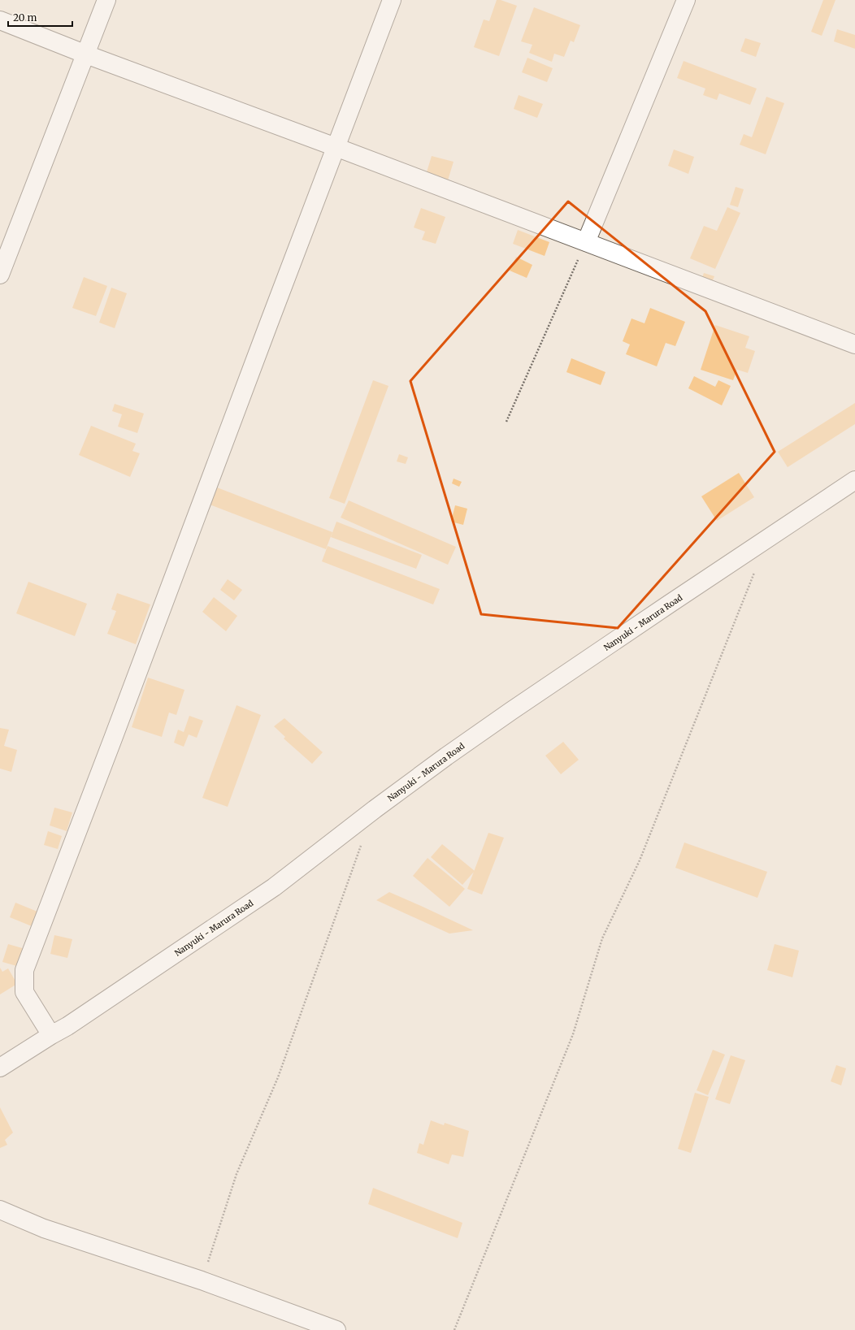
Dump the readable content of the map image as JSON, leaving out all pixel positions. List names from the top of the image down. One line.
{"streets":{"street":["Nanyuki - Marura Road"]},"scale_bar":"20 m"}
